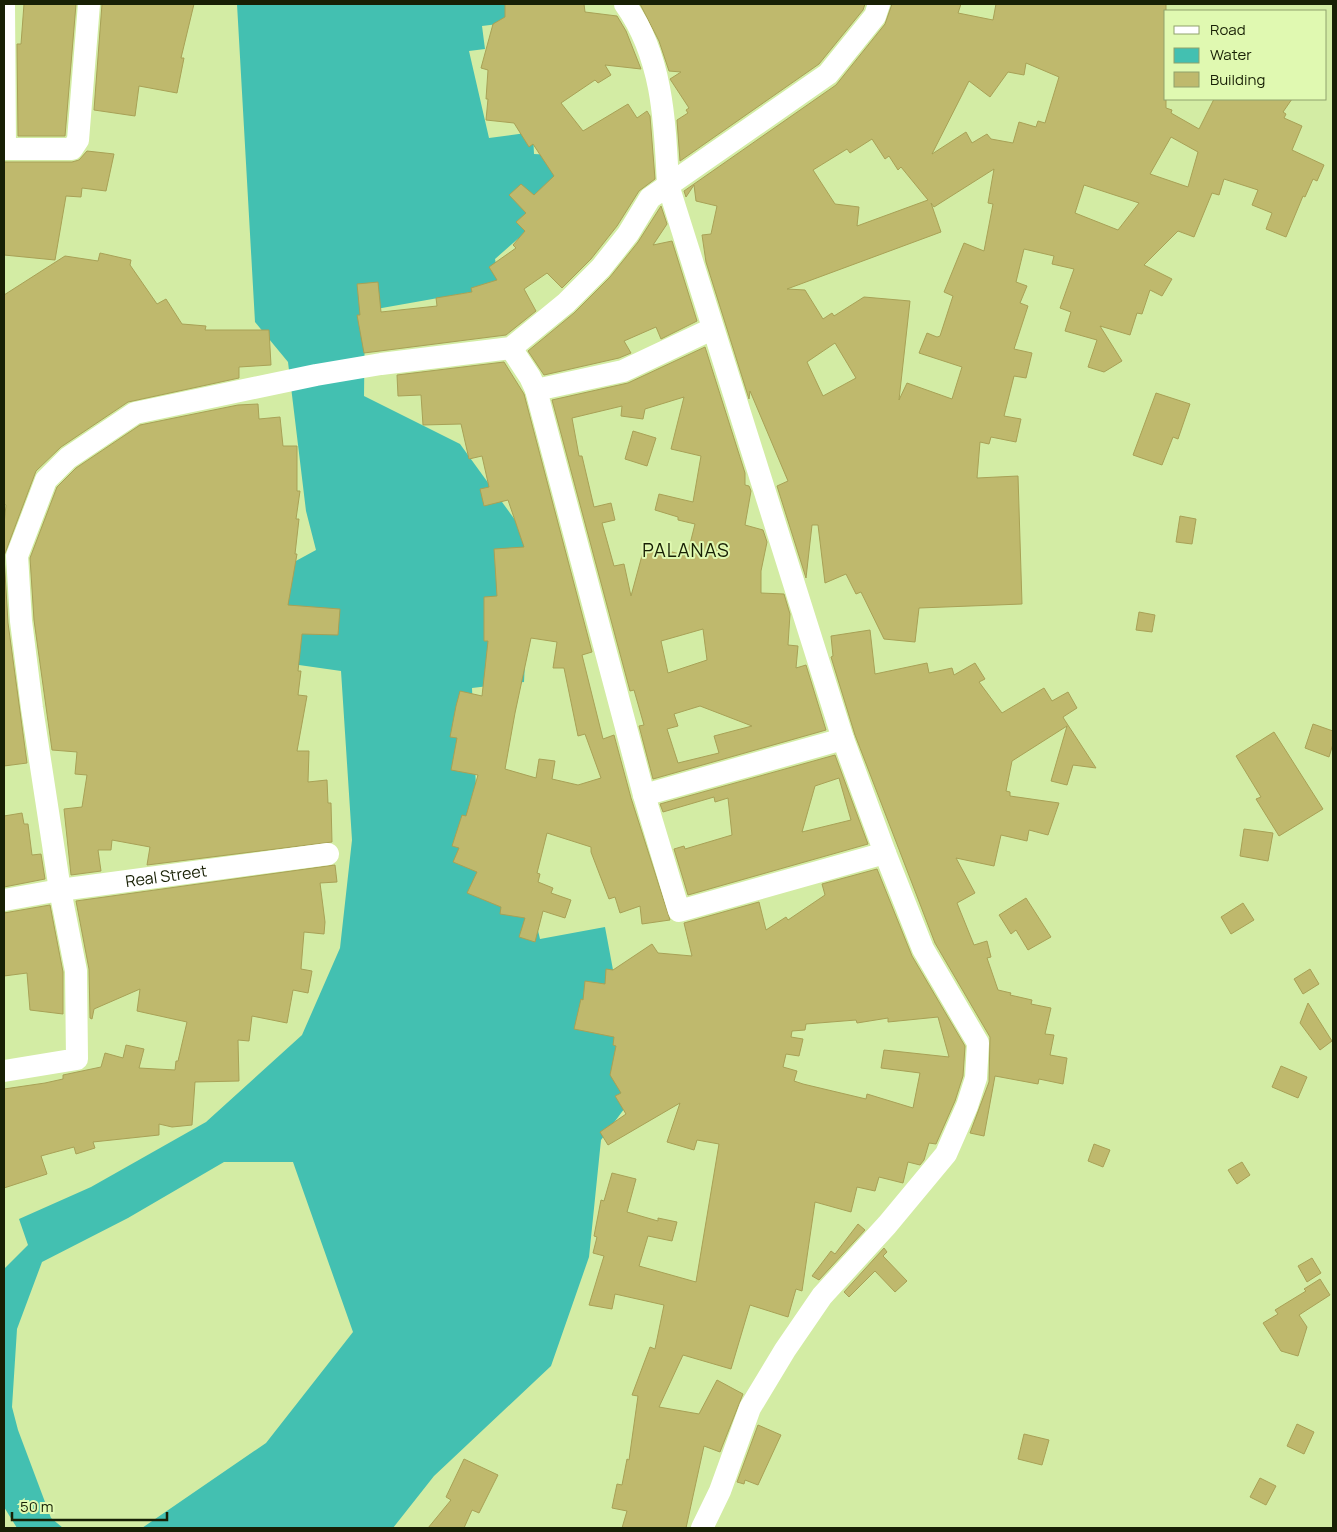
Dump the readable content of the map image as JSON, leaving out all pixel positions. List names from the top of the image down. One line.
{"streets":{"street":["Real Street"]},"districts":["PALANAS"],"legend":["Road","Water","Building"],"scale_bar":"50 m"}
